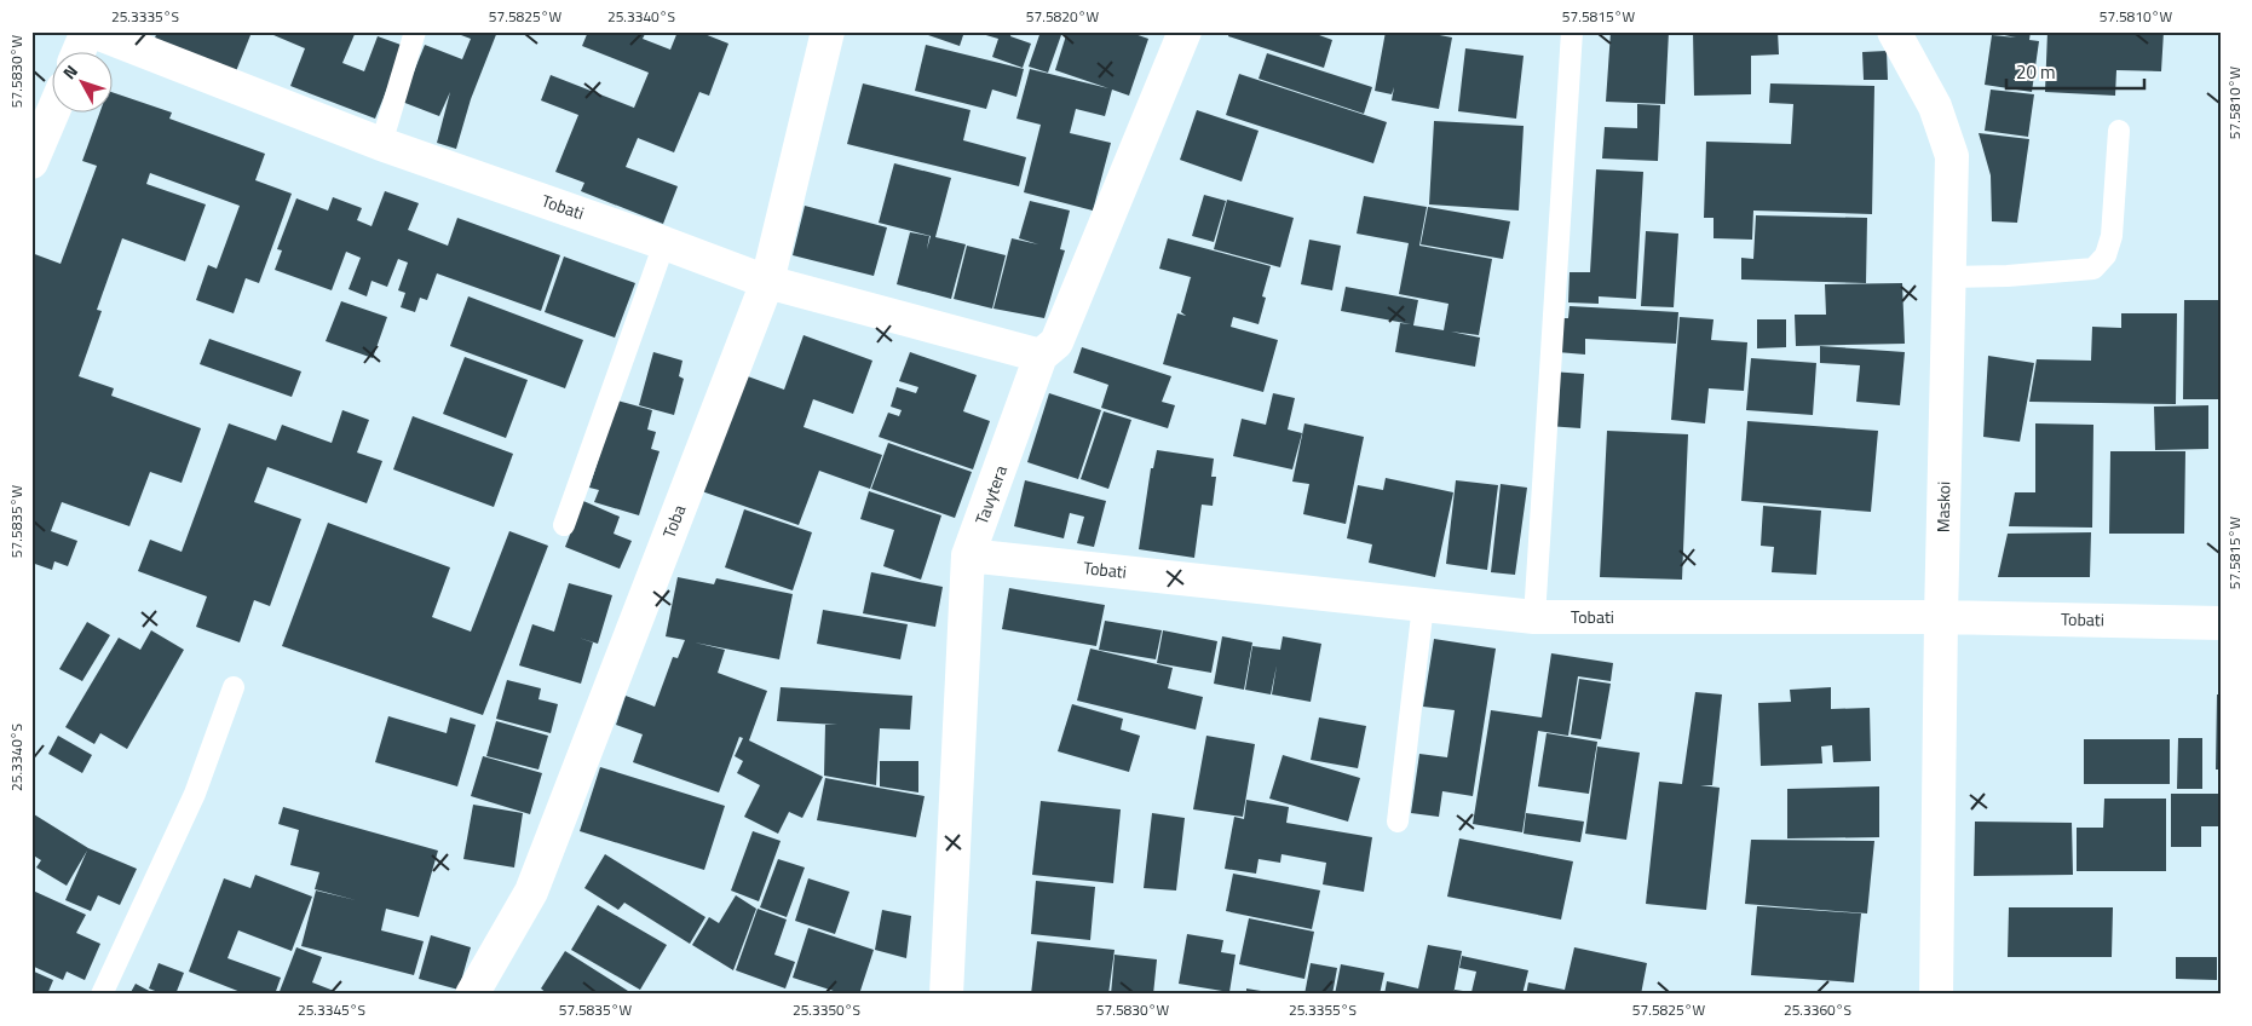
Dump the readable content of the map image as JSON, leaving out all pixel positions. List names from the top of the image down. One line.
{"streets":{"street":["Tobati","Tavytera","Maskoi","Toba"]},"crossings":[["Tobati","Tavytera"],["Tobati","Maskoi"],["Tobati","Toba"]],"scale_bar":"20 m","north":"top left","coordinates":["25.3335°S","57.5825°W","25.3340°S","57.5820°W","57.5815°W","57.5810°W","57.5830°W","57.5835°W","25.3345°S","25.3350°S","25.3355°S","25.3360°S"]}
